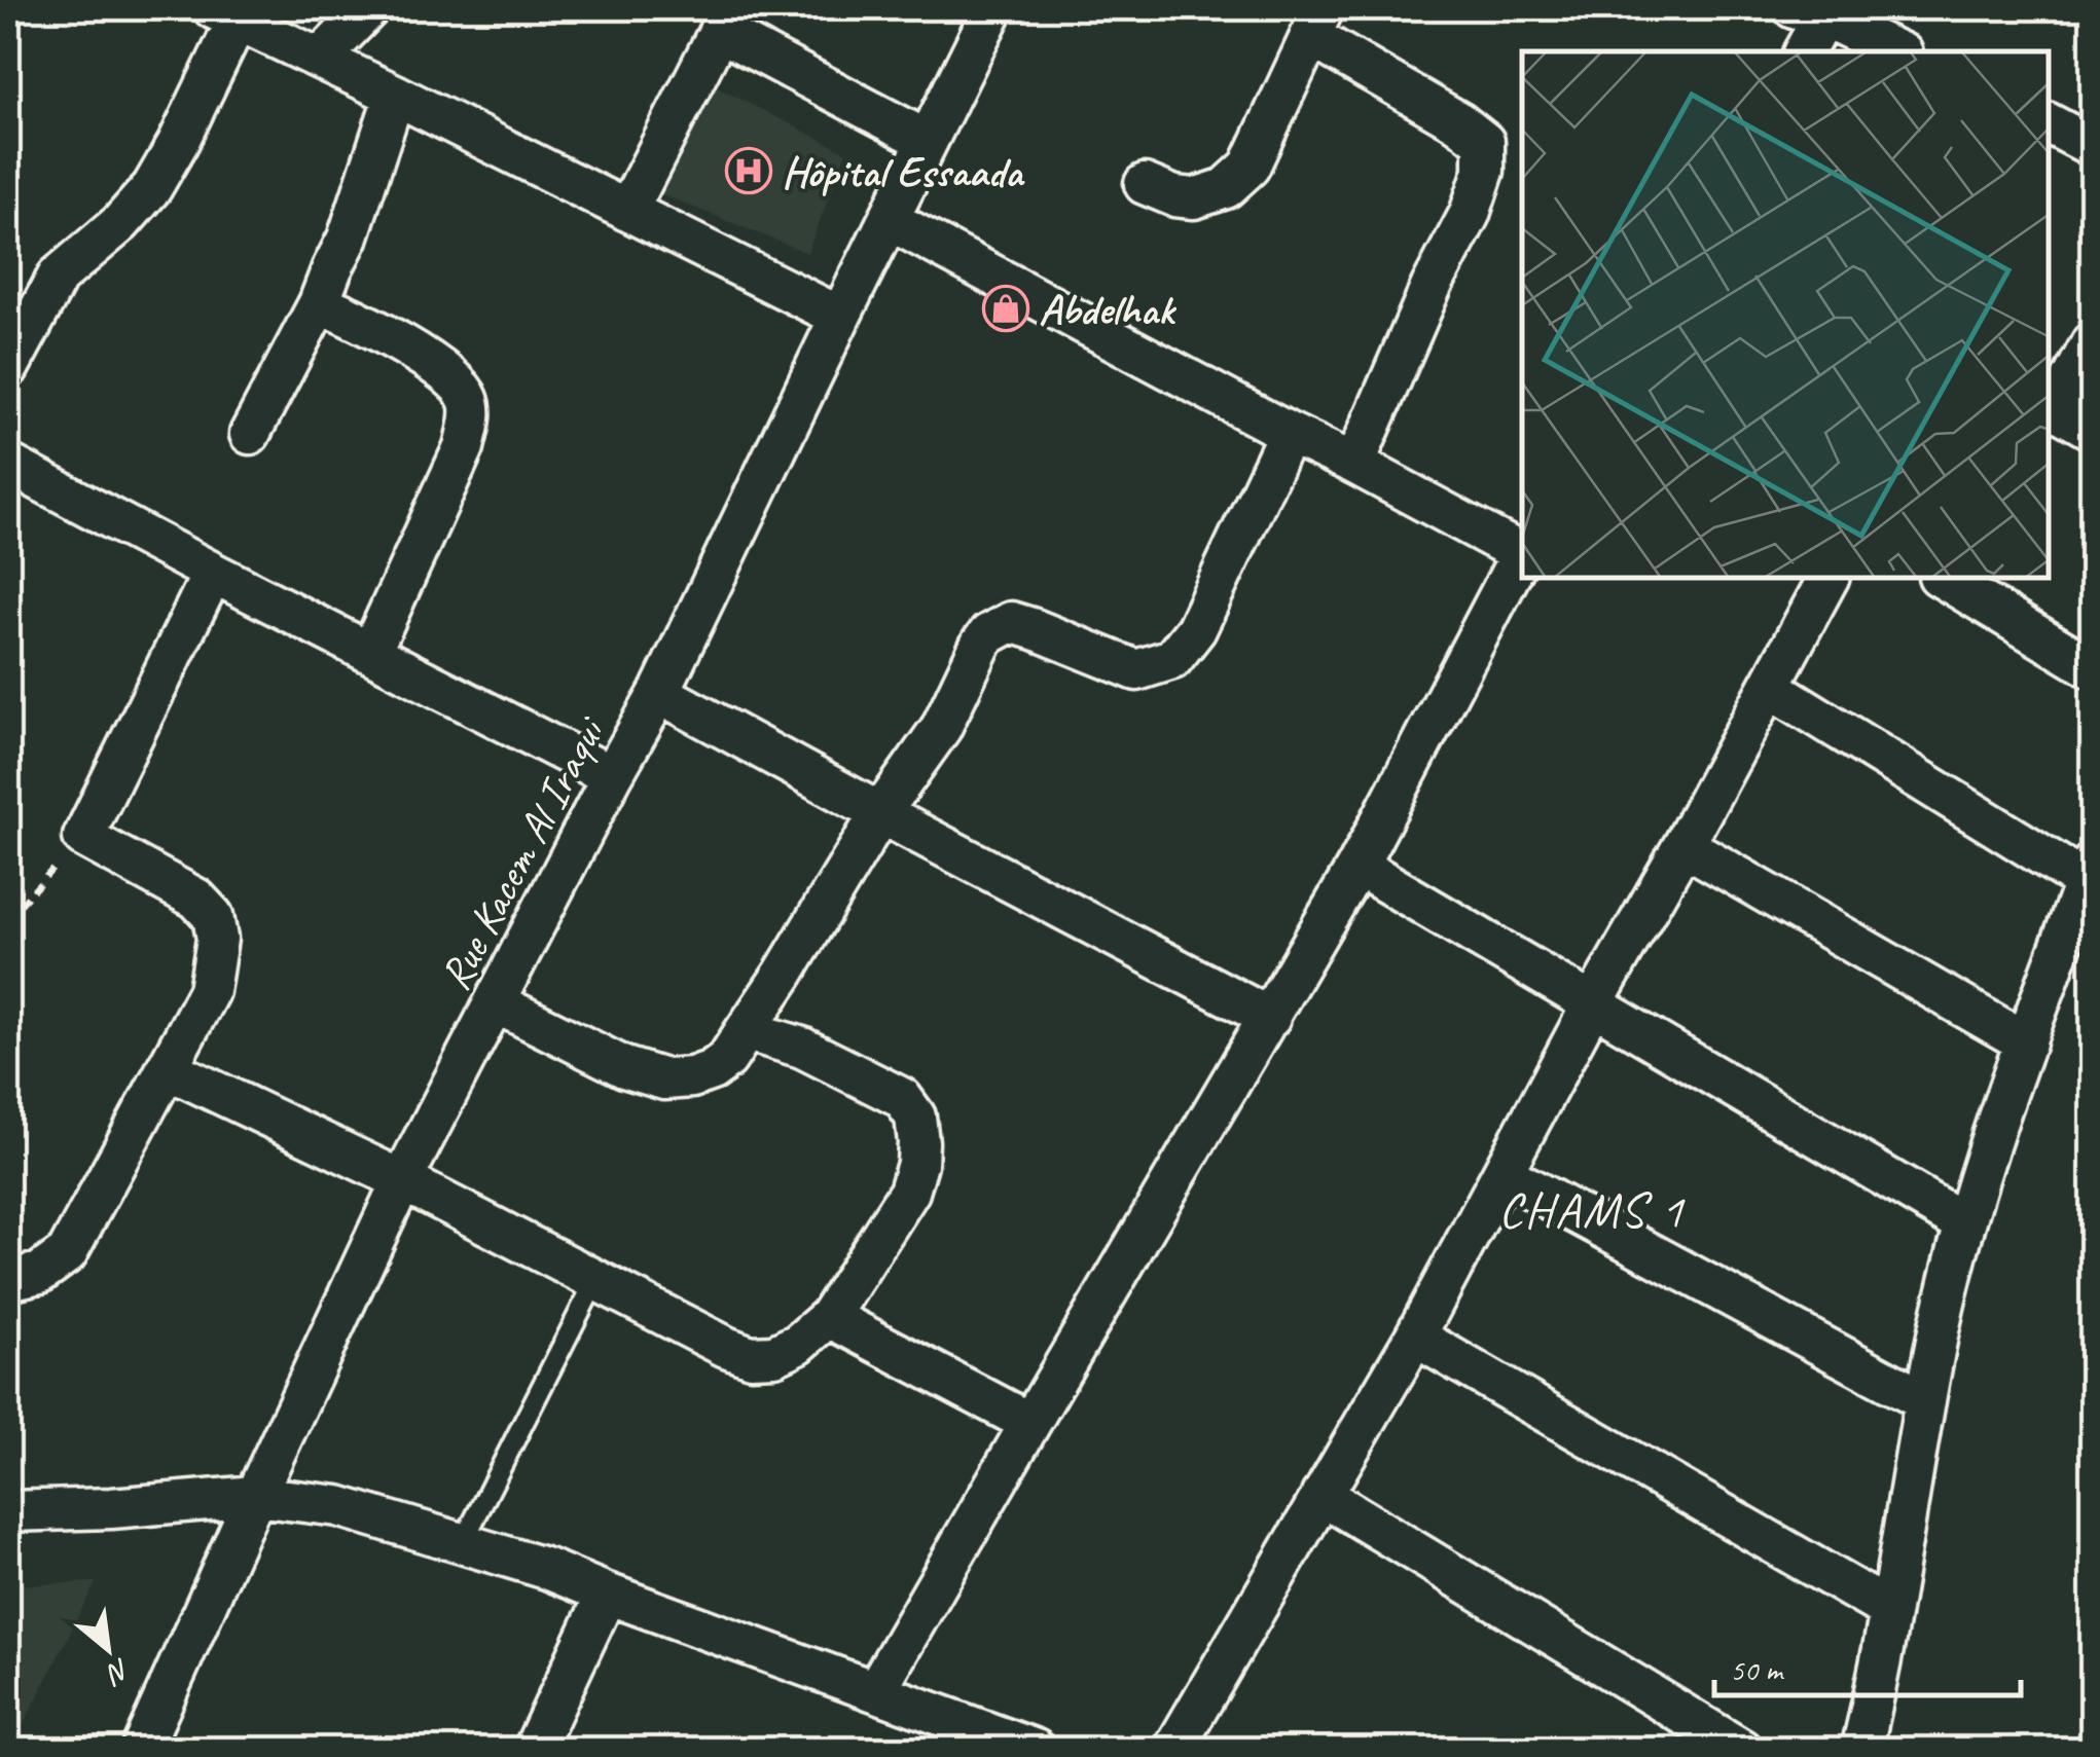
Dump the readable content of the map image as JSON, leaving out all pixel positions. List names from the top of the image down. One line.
{"streets":{"street":["Rue Kacem Al Iraqui"]},"districts":["CHAMS 1"],"places":{"hospital":["Hôpital Essaada"],"shop":["Abdelhak"]},"scale_bar":"50 m","north":"bottom right"}
